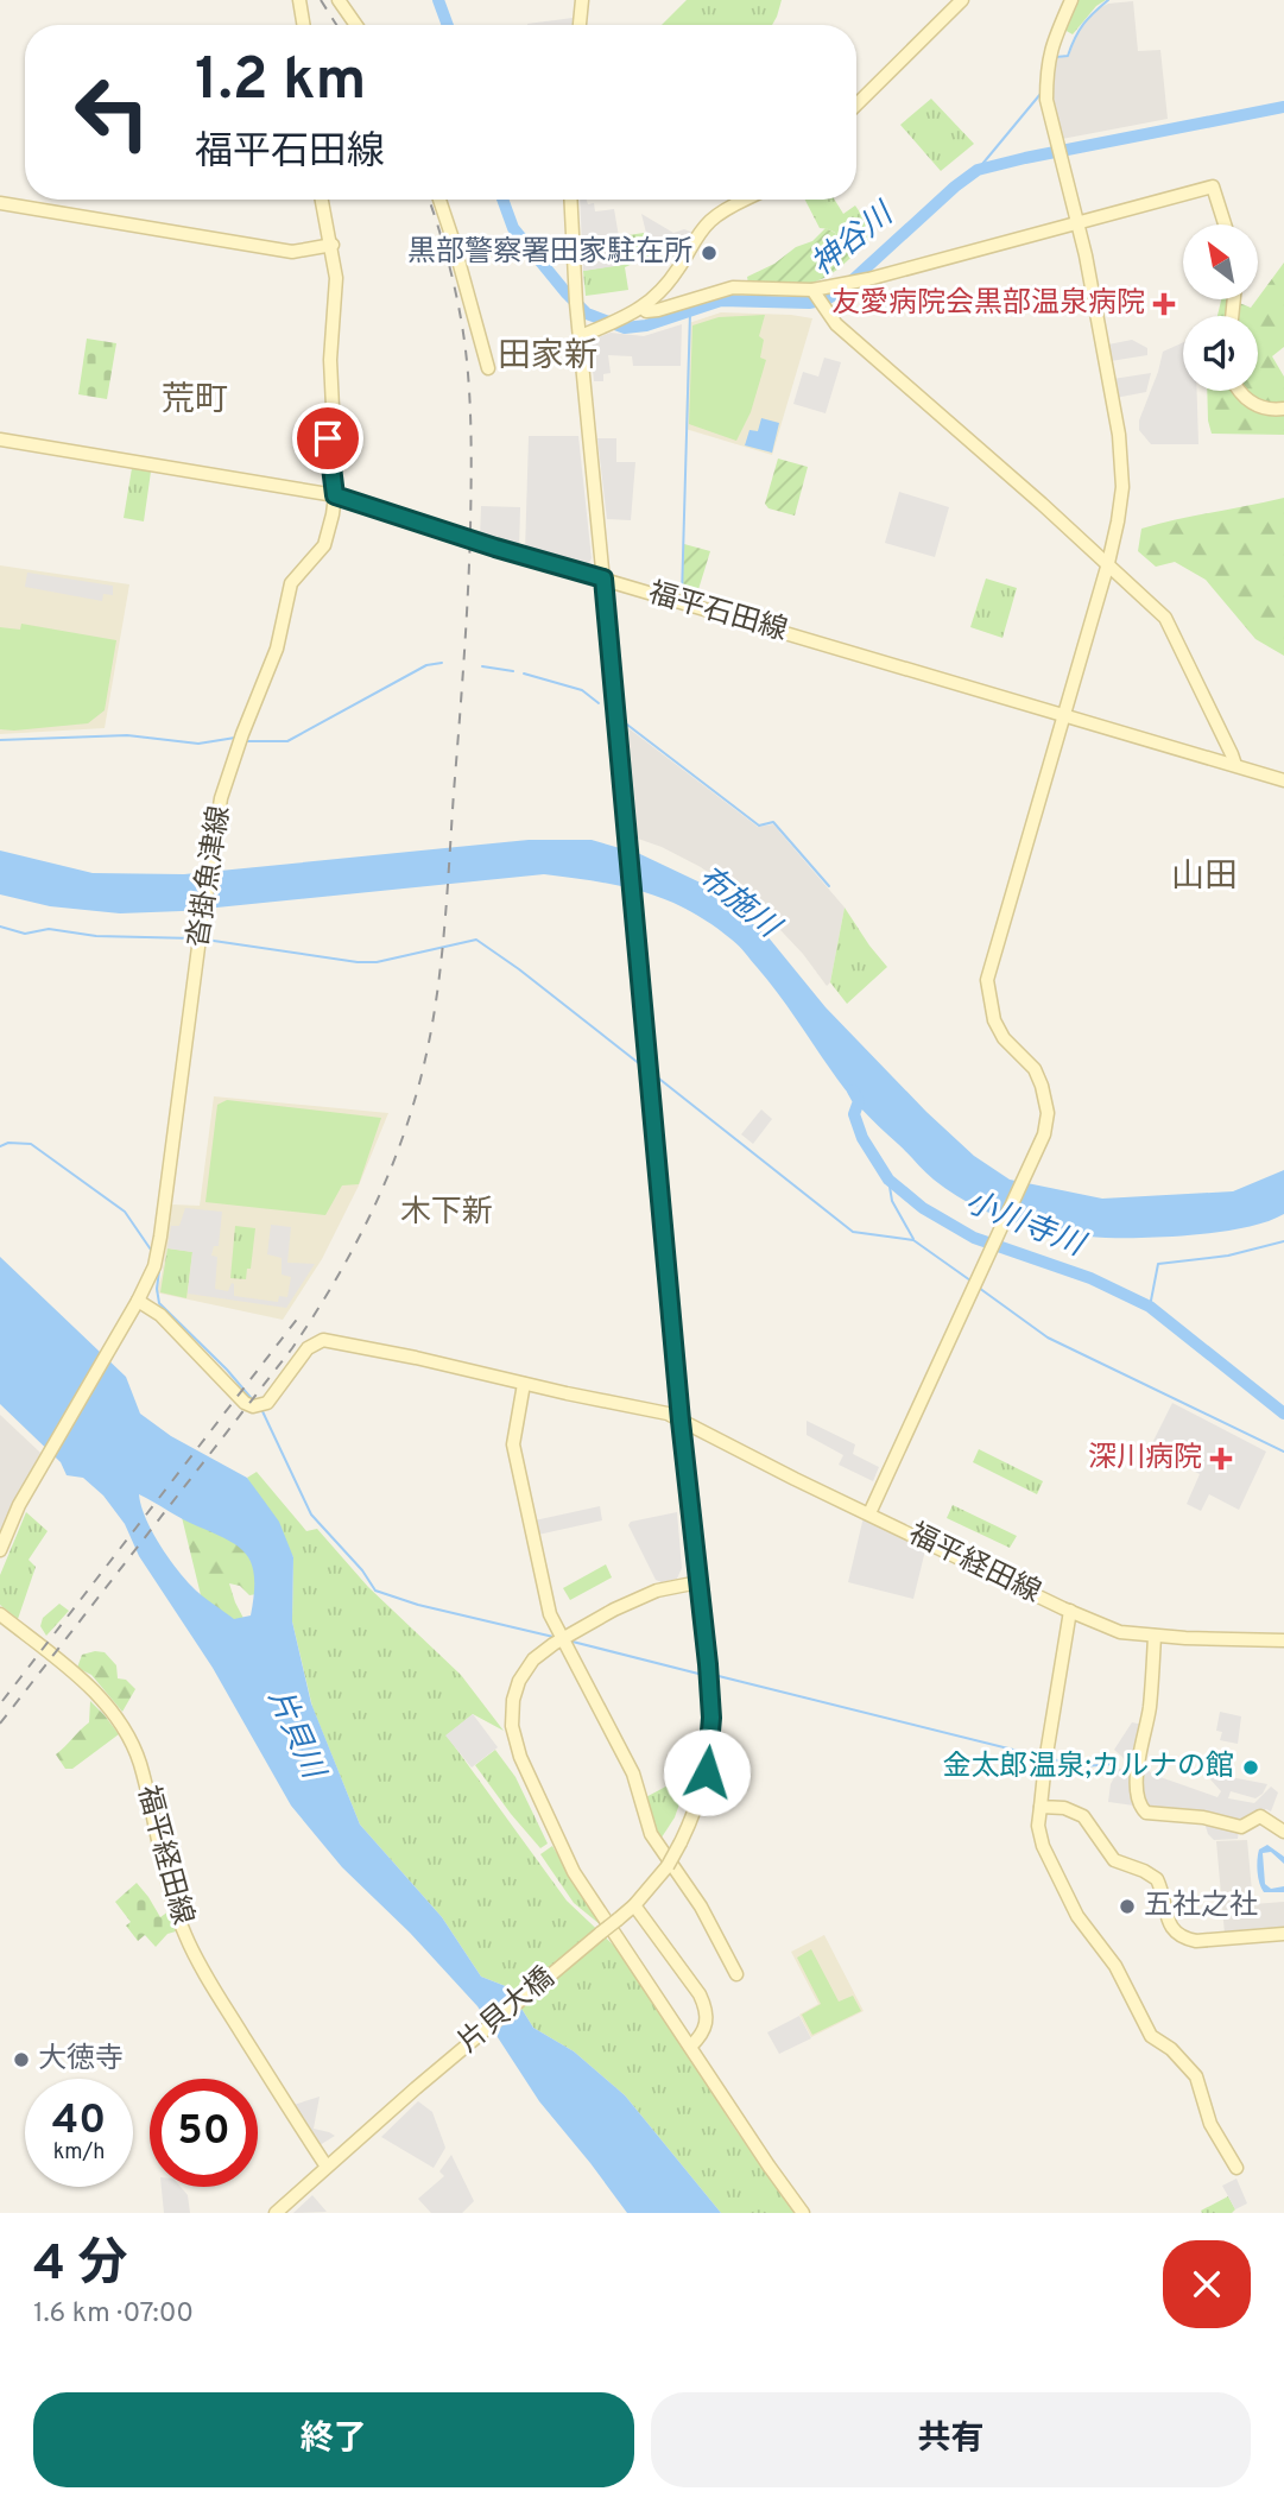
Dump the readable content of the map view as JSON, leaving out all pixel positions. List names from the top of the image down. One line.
{"streets":{"main road":["福平石田線","沓掛魚津線","福平経田線","片貝大橋"]},"crossings":[["福平石田線","沓掛魚津線"],["福平石田線","片貝大橋"],["沓掛魚津線","福平経田線"],["福平経田線","片貝大橋"]],"districts":["田家新","荒町","山田","木下新"],"water":["神谷川","布施川","小川寺川","片貝川"],"places":{"other":["黒部警察署田家駐在所","金太郎温泉;カルナの館","五社之社","大徳寺"],"health":["友愛病院会黒部温泉病院","深川病院"]},"north":"top left","page":{"turn":["1.2 km","福平石田線"],"speed":"40 km/h","limit":"50","heading":["4 分","1.6 km · 07:00"],"buttons":["終了","共有"]}}
